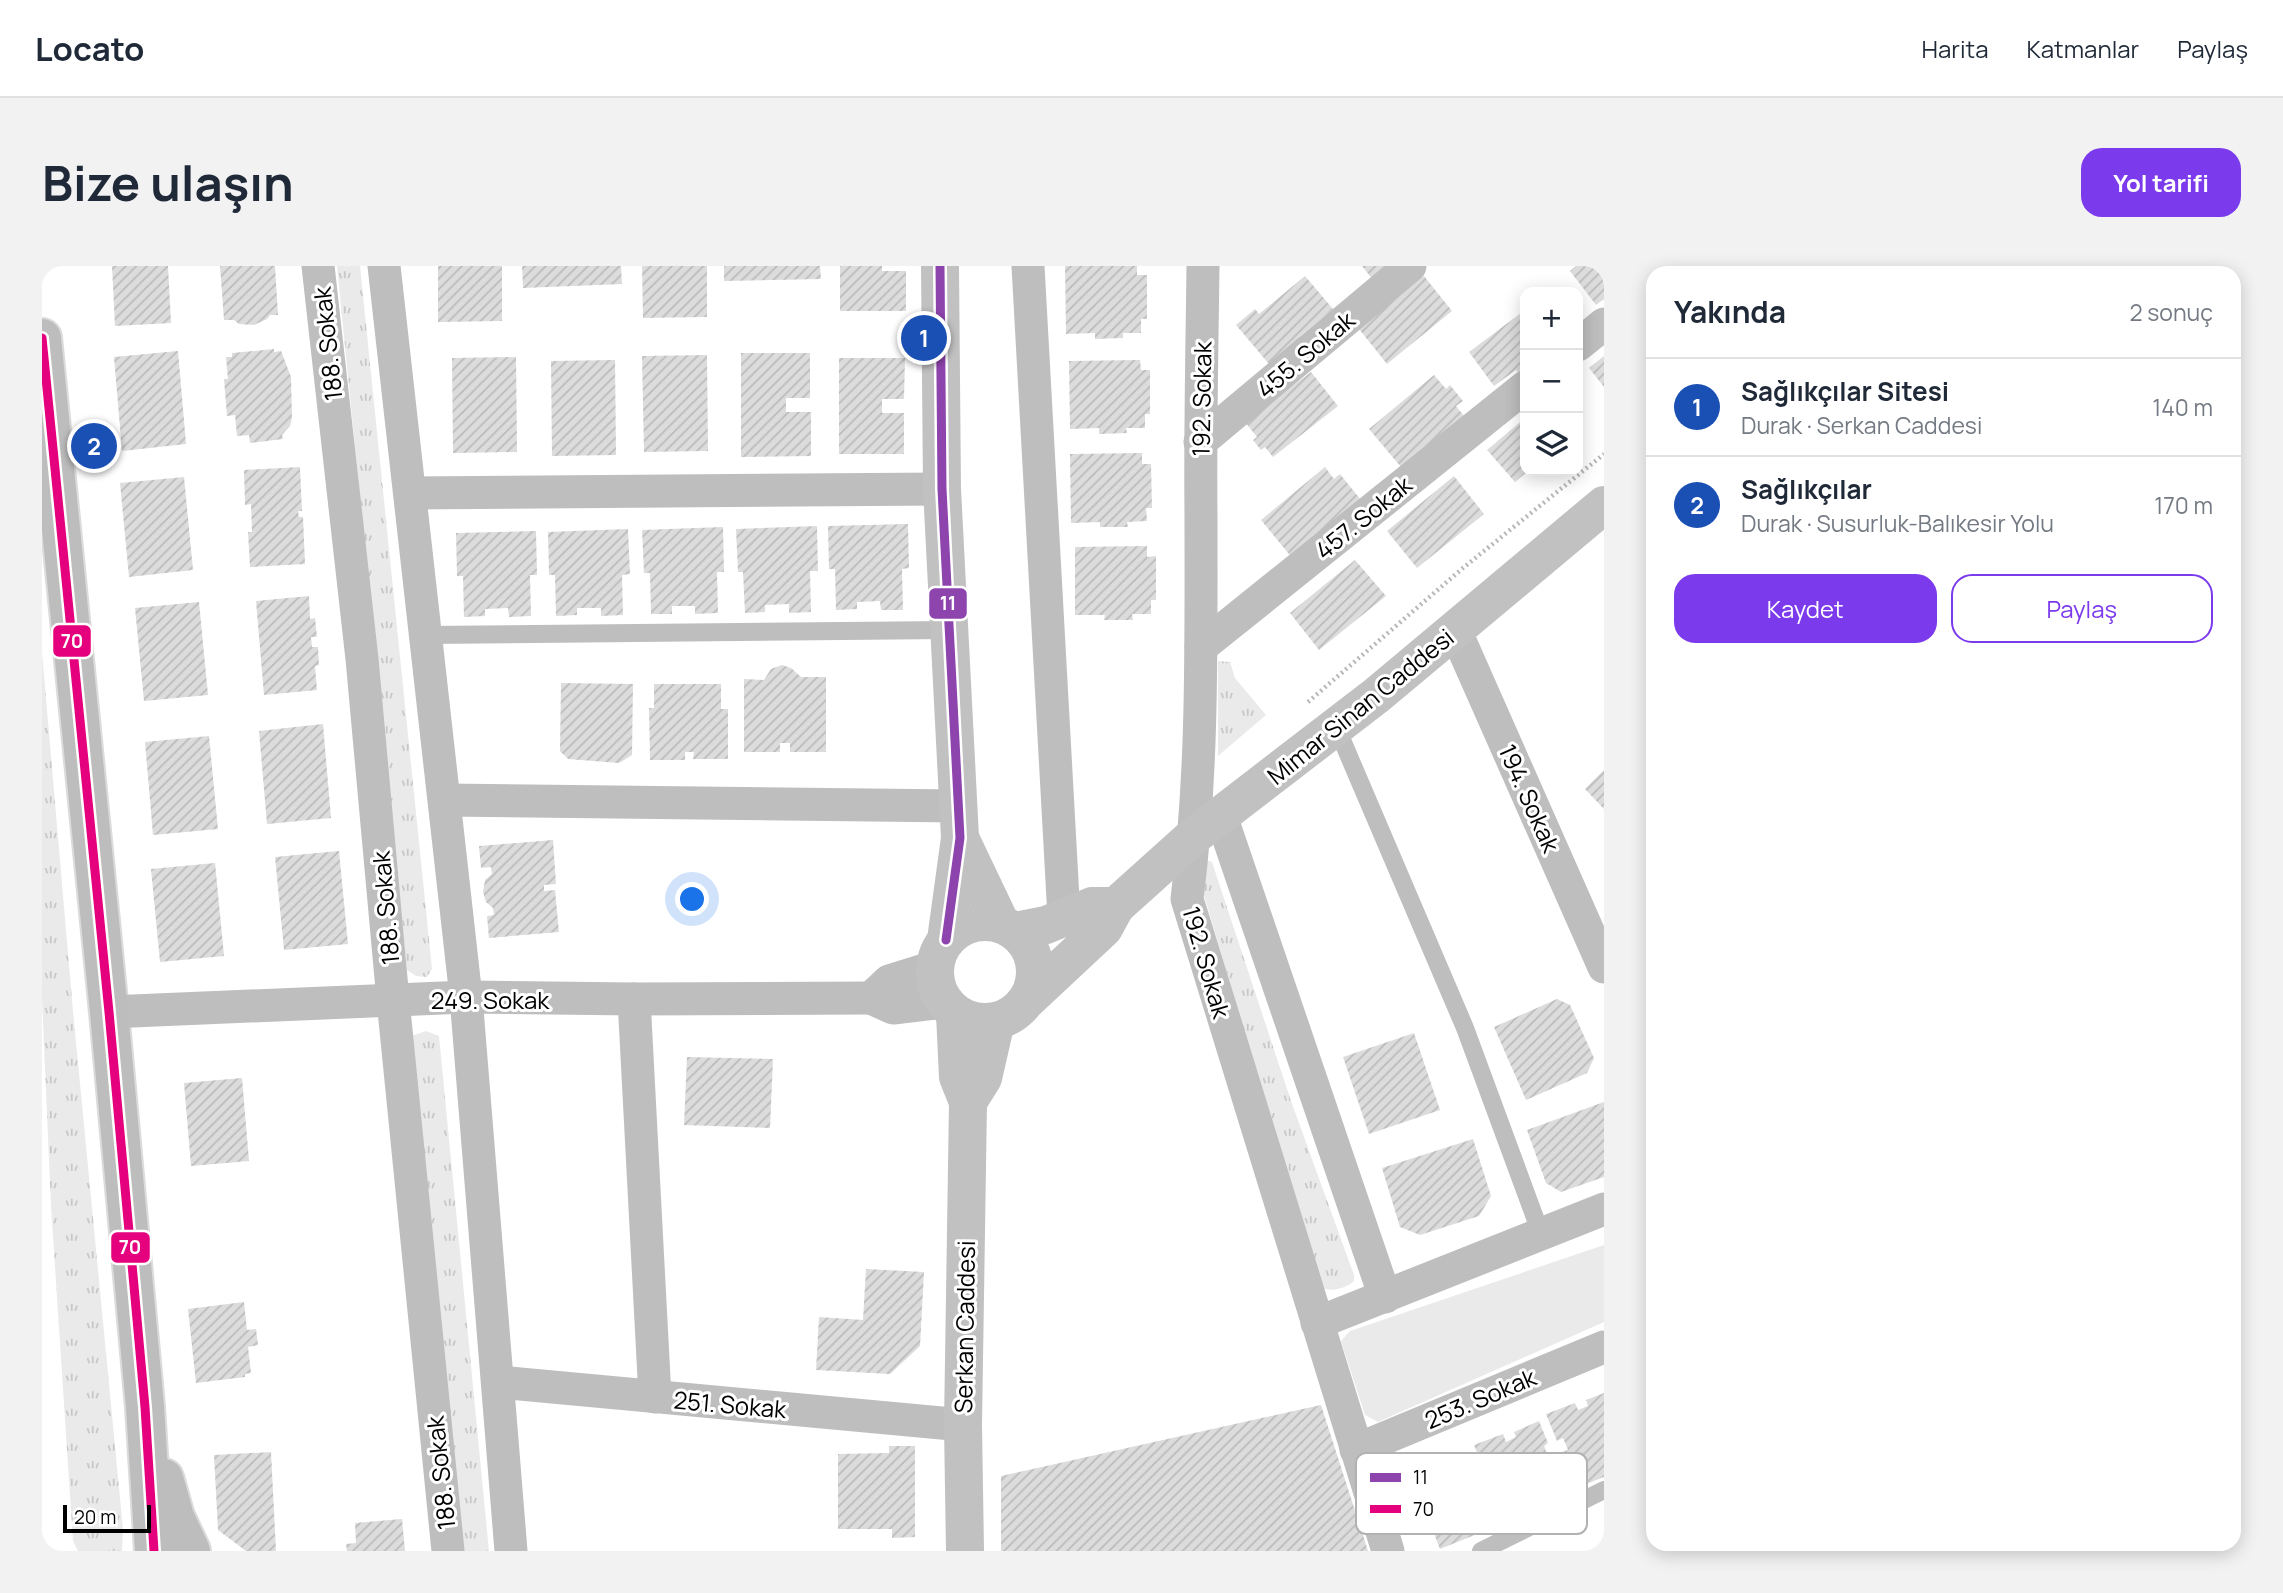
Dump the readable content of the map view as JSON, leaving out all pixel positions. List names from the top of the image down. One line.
{"streets":{"main road":["Mimar Sinan Caddesi","Serkan Caddesi"],"street":["188. Sokak","455. Sokak","192. Sokak","457. Sokak","194. Sokak","249. Sokak","253. Sokak","251. Sokak"]},"crossings":[["188. Sokak","249. Sokak"],["455. Sokak","192. Sokak"],["192. Sokak","457. Sokak"],["192. Sokak","Mimar Sinan Caddesi"],["192. Sokak","253. Sokak"],["Mimar Sinan Caddesi","194. Sokak"],["Mimar Sinan Caddesi","249. Sokak"],["Mimar Sinan Caddesi","Serkan Caddesi"],["249. Sokak","Serkan Caddesi"],["Serkan Caddesi","251. Sokak"]],"lines":["transit line 11","transit line 70"],"legend":["11","70"],"scale_bar":"20 m","page":{"header":"Locato","nav":["Harita","Katmanlar","Paylaş"],"buttons":["Yol tarifi",["Kaydet","Paylaş"]],"title":"Bize ulaşın","heading":["Yakında","2 sonuç"],"map_buttons":["+","−"],"pins":["1","2"],"list":[{"mark":"1","name":"Sağlıkçılar Sitesi","note":"Durak · Serkan Caddesi","value":"140 m"},{"mark":"2","name":"Sağlıkçılar","note":"Durak · Susurluk-Balıkesir Yolu","value":"170 m"}],"scale":"20 m"}}
